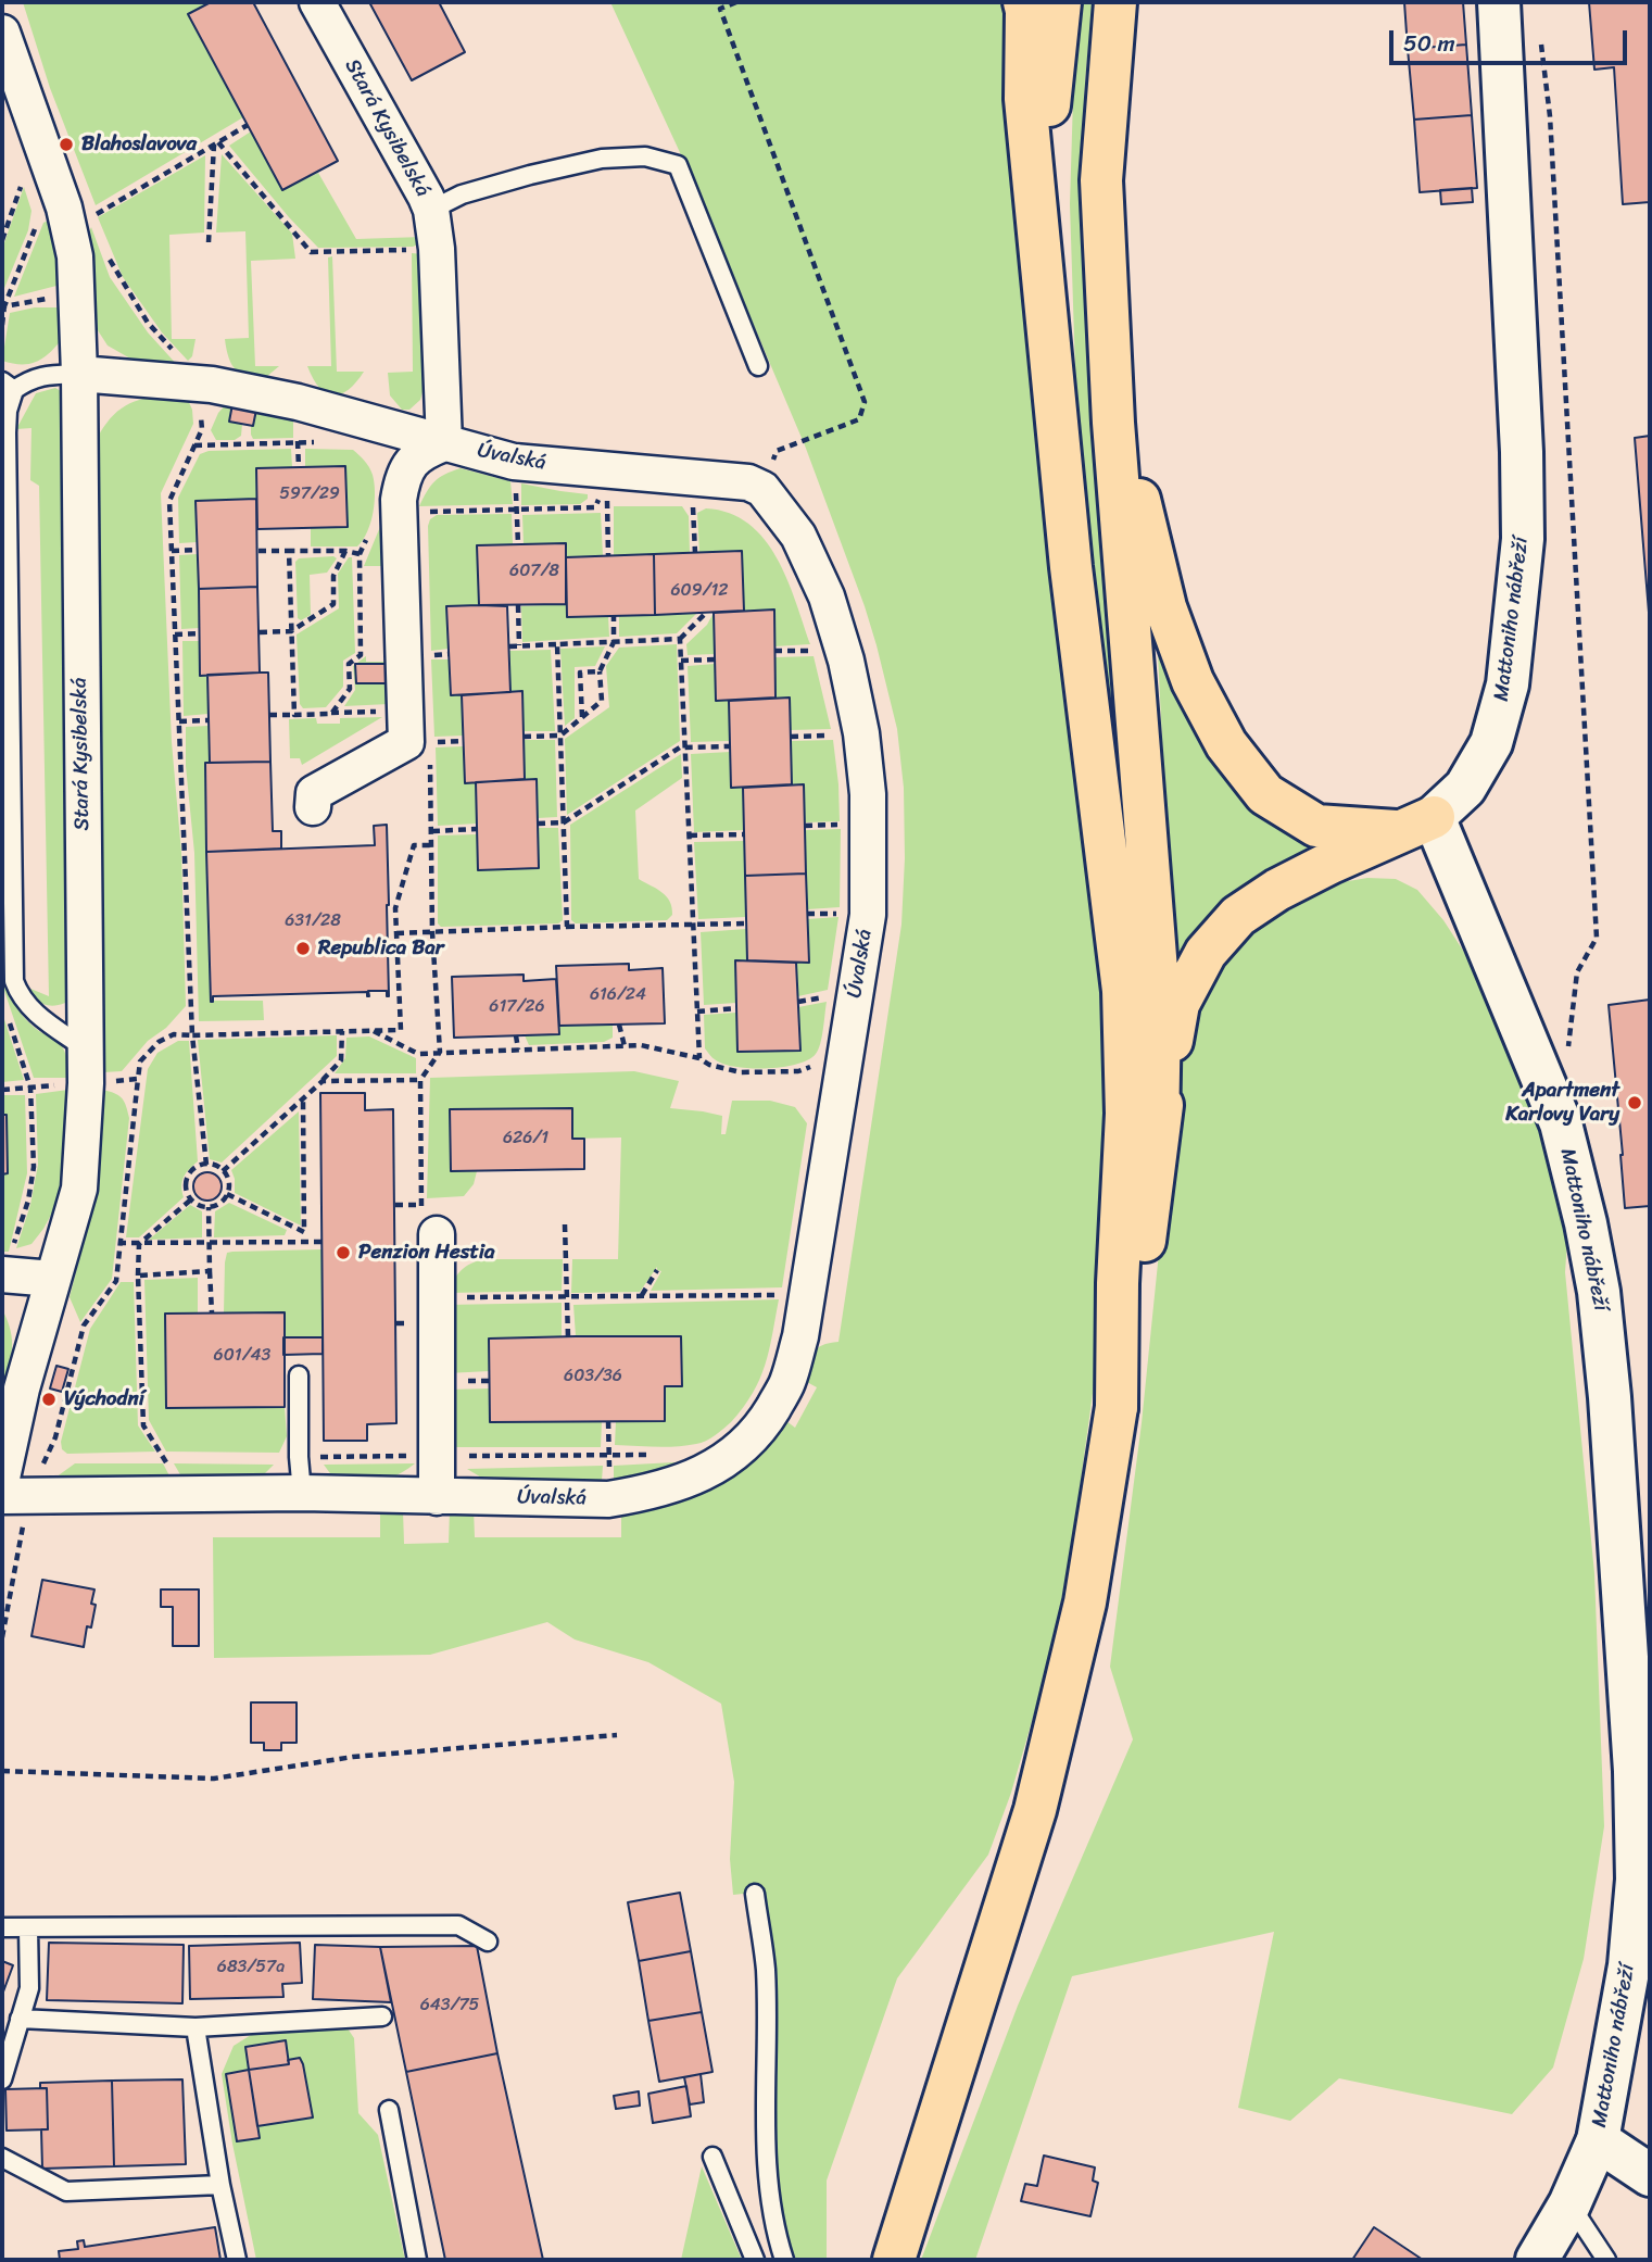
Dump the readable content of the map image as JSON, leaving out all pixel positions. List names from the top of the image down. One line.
{"streets":{"main road":["Mattoniho nábřeží"],"street":["Stará Kysibelská","Úvalská"]},"crossings":[["Stará Kysibelská","Úvalská"]],"places":["Blahoslavova","Republica Bar","Apartment Karlovy Vary","Penzion Hestia","Východní"],"house_numbers":["597/29","607/8","609/12","631/28","616/24","617/26","626/1","601/43","603/36","683/57a","643/75"],"scale_bar":"50 m"}
